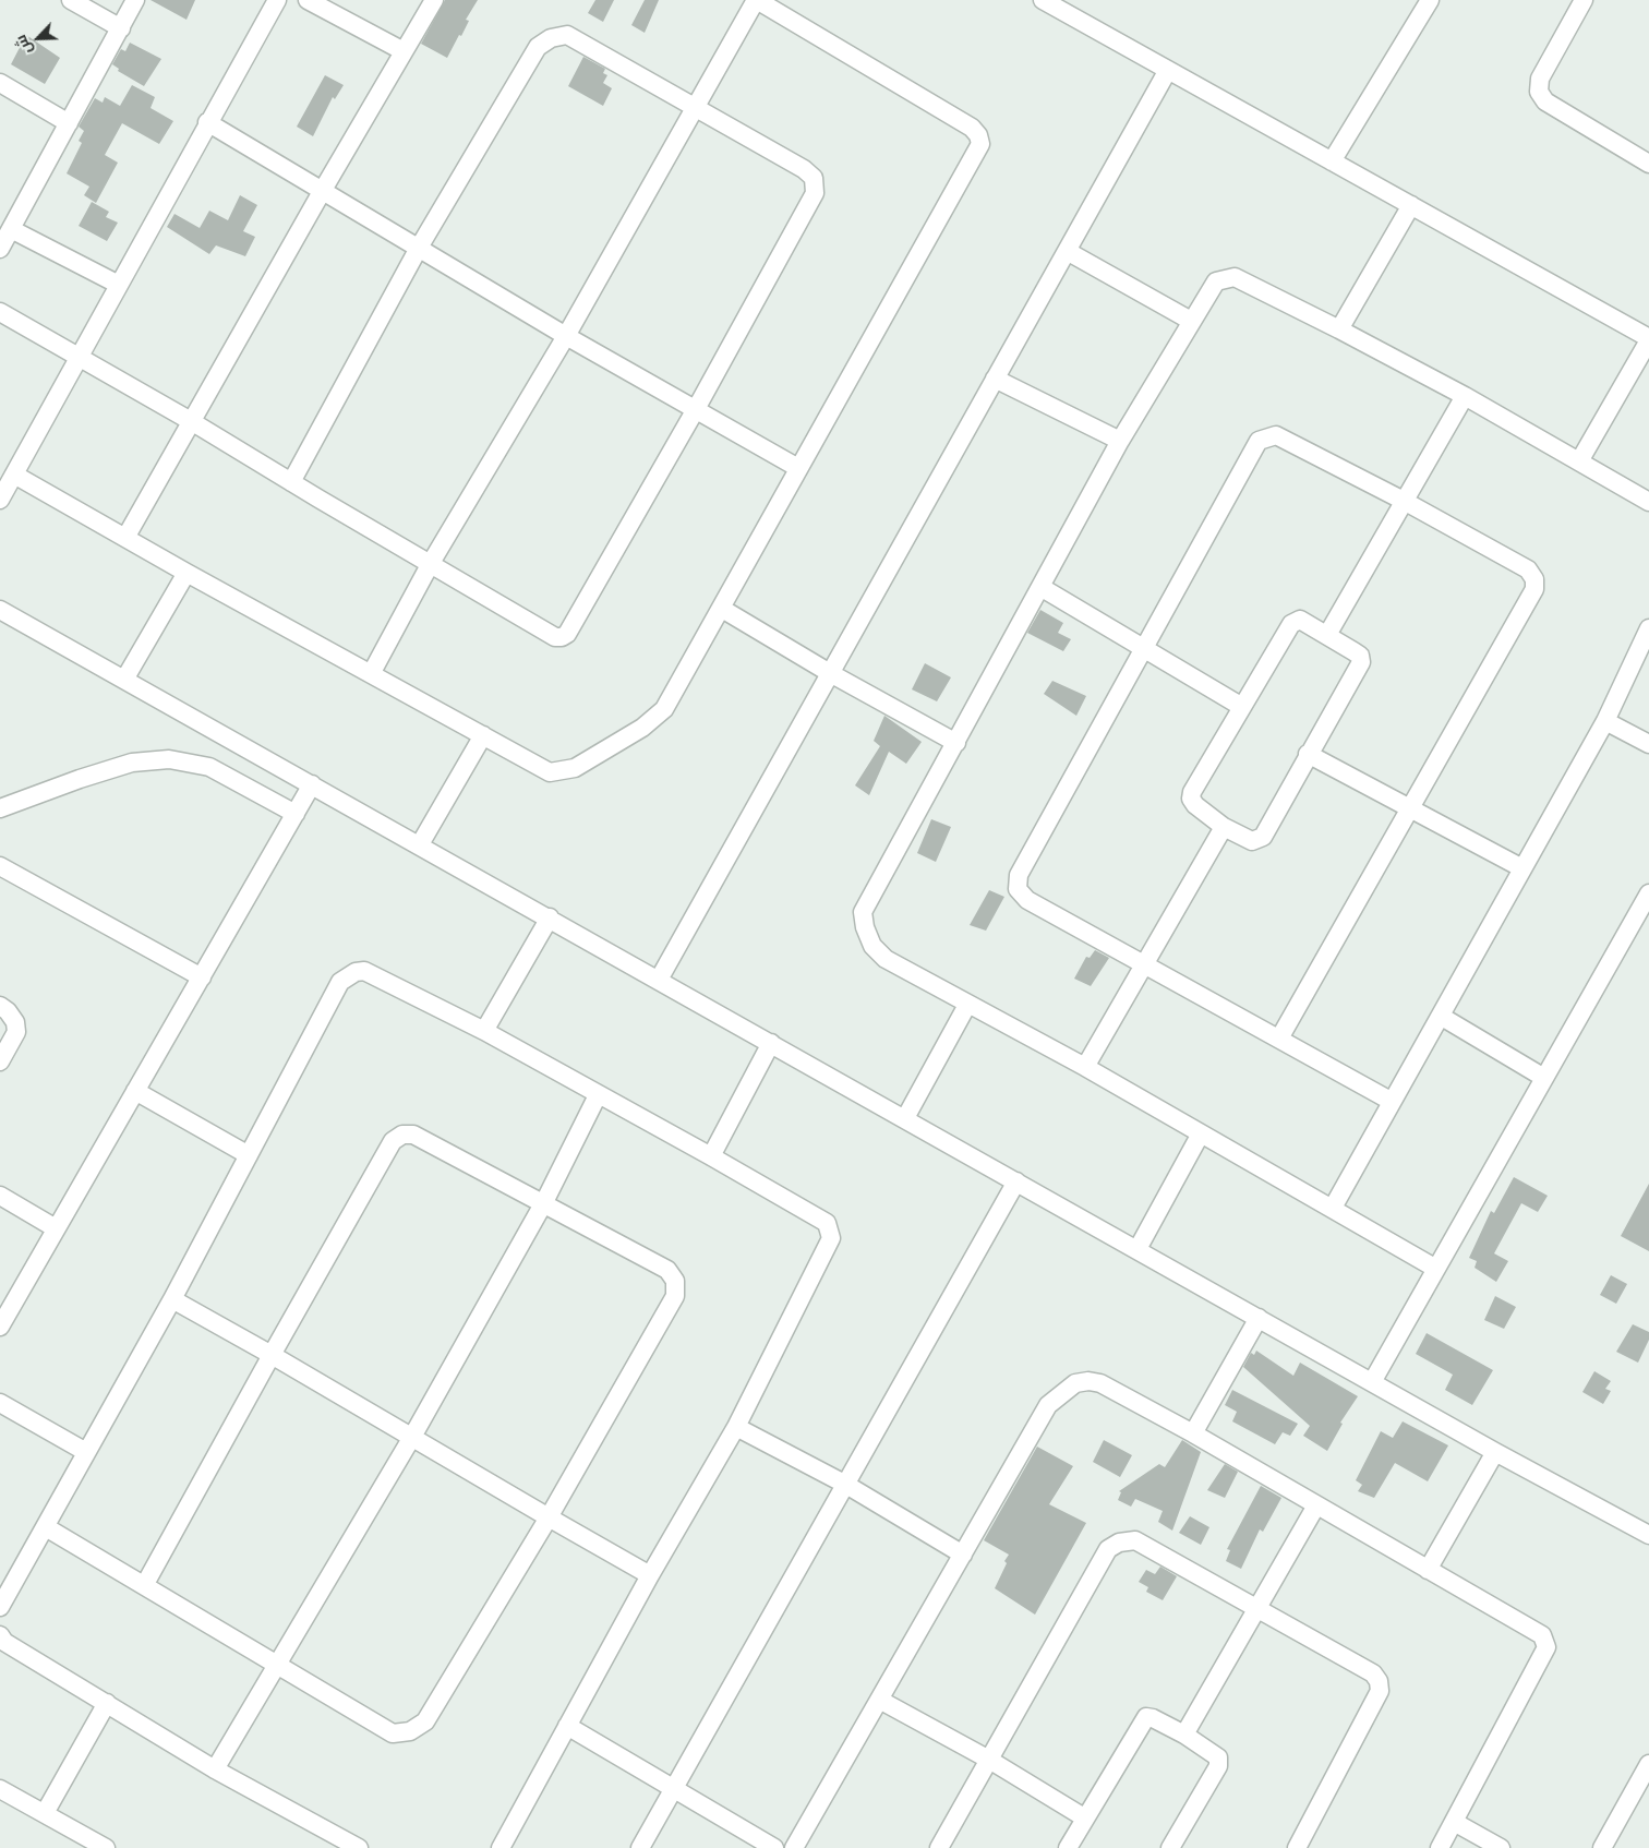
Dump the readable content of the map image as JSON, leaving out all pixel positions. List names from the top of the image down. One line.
{"north":"bottom left"}
